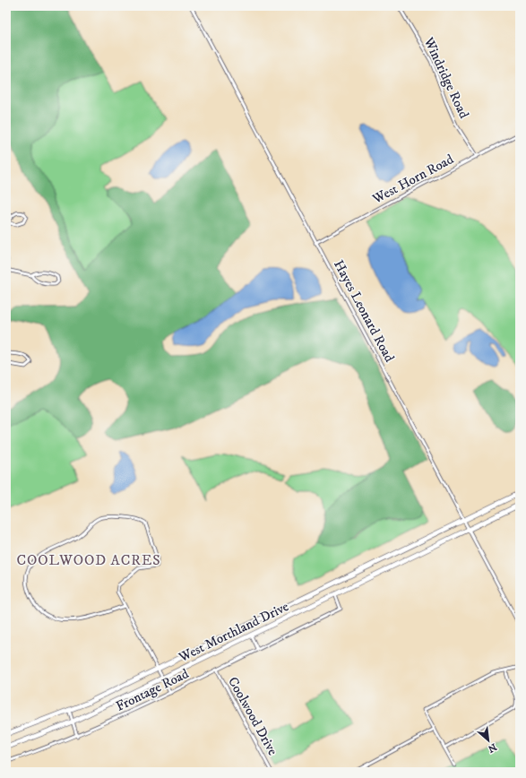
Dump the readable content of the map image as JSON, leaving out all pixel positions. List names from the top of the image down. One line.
{"streets":{"highway":["West Morthland Drive"],"street":["Windridge Road","West Horn Road","Hayes Leonard Road","Frontage Road","Coolwood Drive"]},"crossings":[["Windridge Road","West Horn Road"],["West Horn Road","Hayes Leonard Road"],["Hayes Leonard Road","West Morthland Drive"],["West Morthland Drive","Frontage Road"],["Frontage Road","Coolwood Drive"]],"districts":["COOLWOOD ACRES"],"north":"bottom right"}
